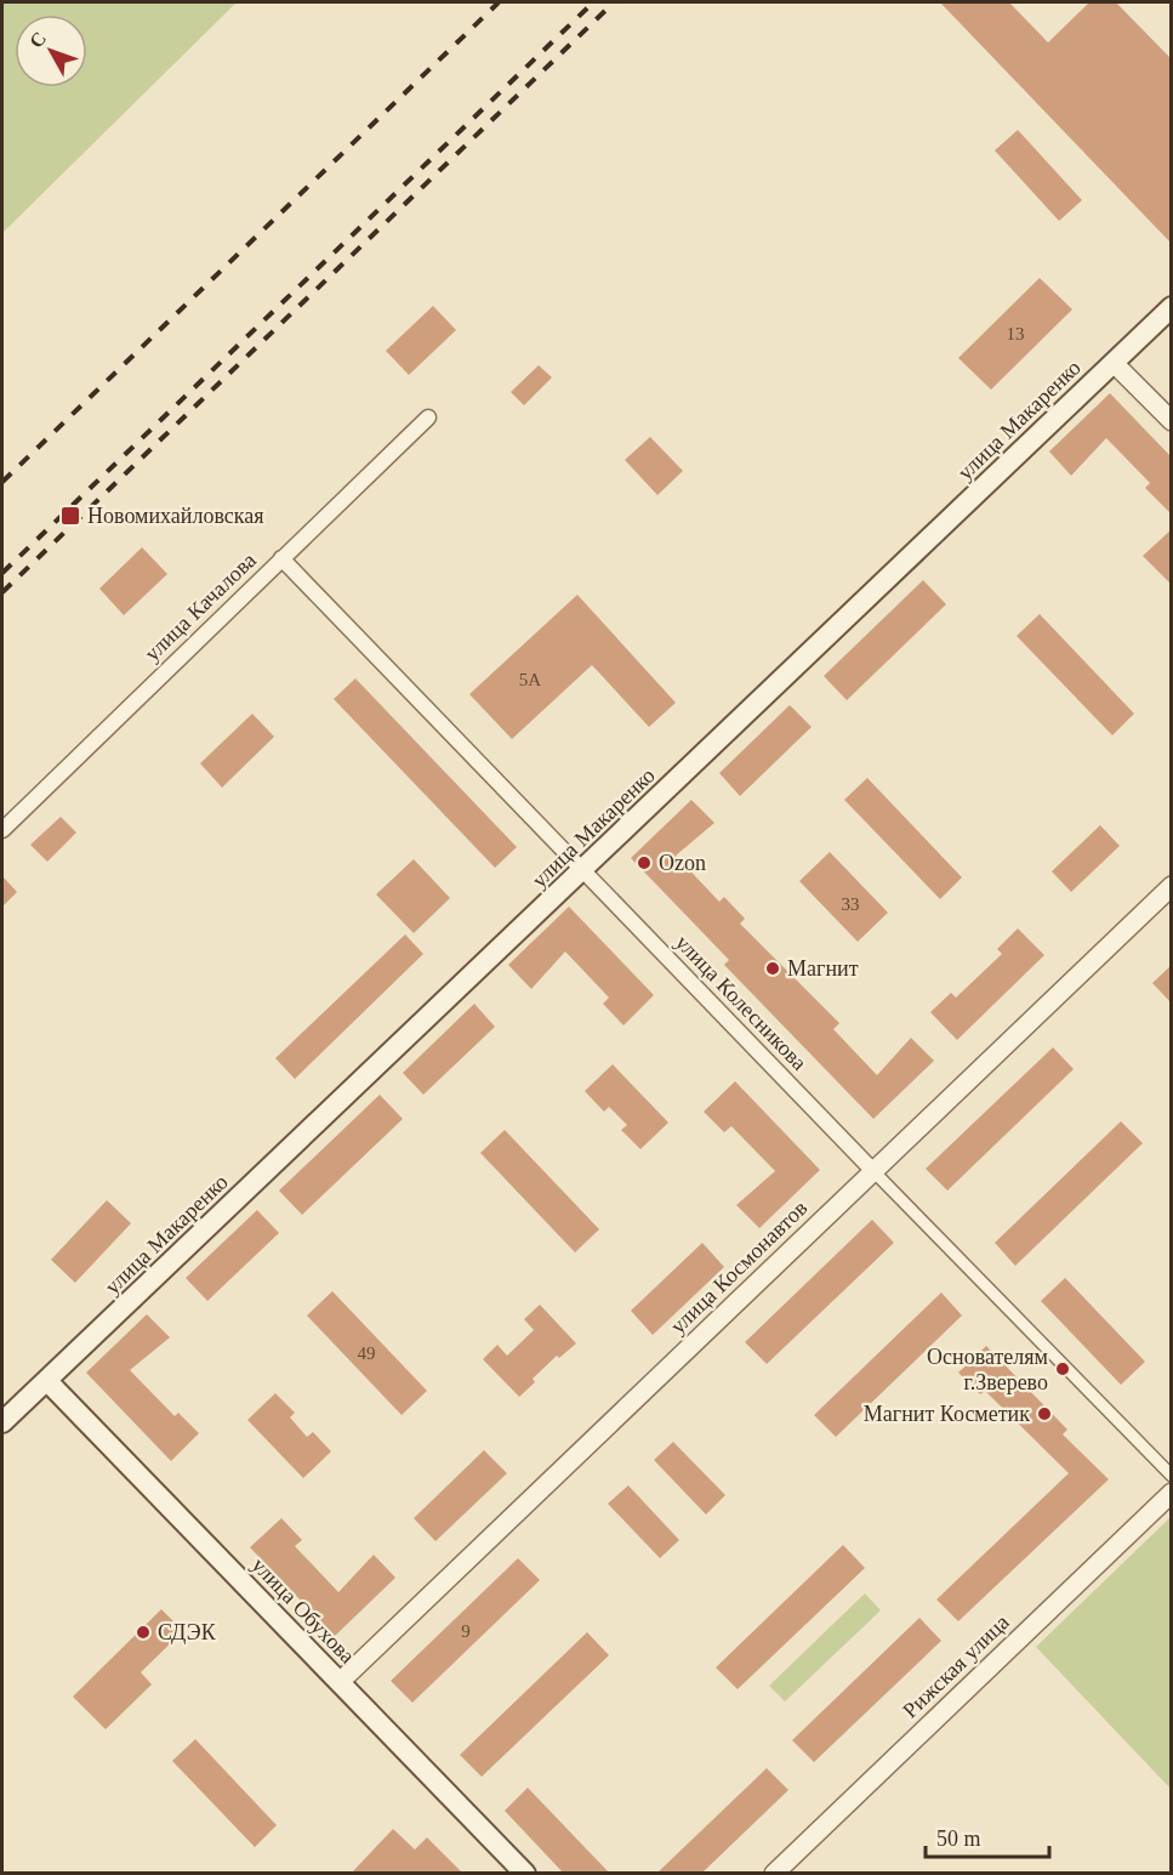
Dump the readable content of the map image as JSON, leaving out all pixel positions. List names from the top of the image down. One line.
{"streets":{"main road":["улица Макаренко","улица Обухова"],"street":["улица Качалова","улица Колесникова","улица Космонавтов","Рижская улица"]},"crossings":[["улица Макаренко","улица Колесникова"],["улица Макаренко","улица Обухова"],["улица Качалова","улица Колесникова"],["улица Колесникова","улица Космонавтов"],["улица Космонавтов","улица Обухова"]],"places":{"transit":["Новомихайловская"],"other":["Ozon","Магнит","Основателям г.Зверево","Магнит Косметик","СДЭК"]},"house_numbers":["13","5А","33","49","9"],"scale_bar":"50 m","north":"top left"}
